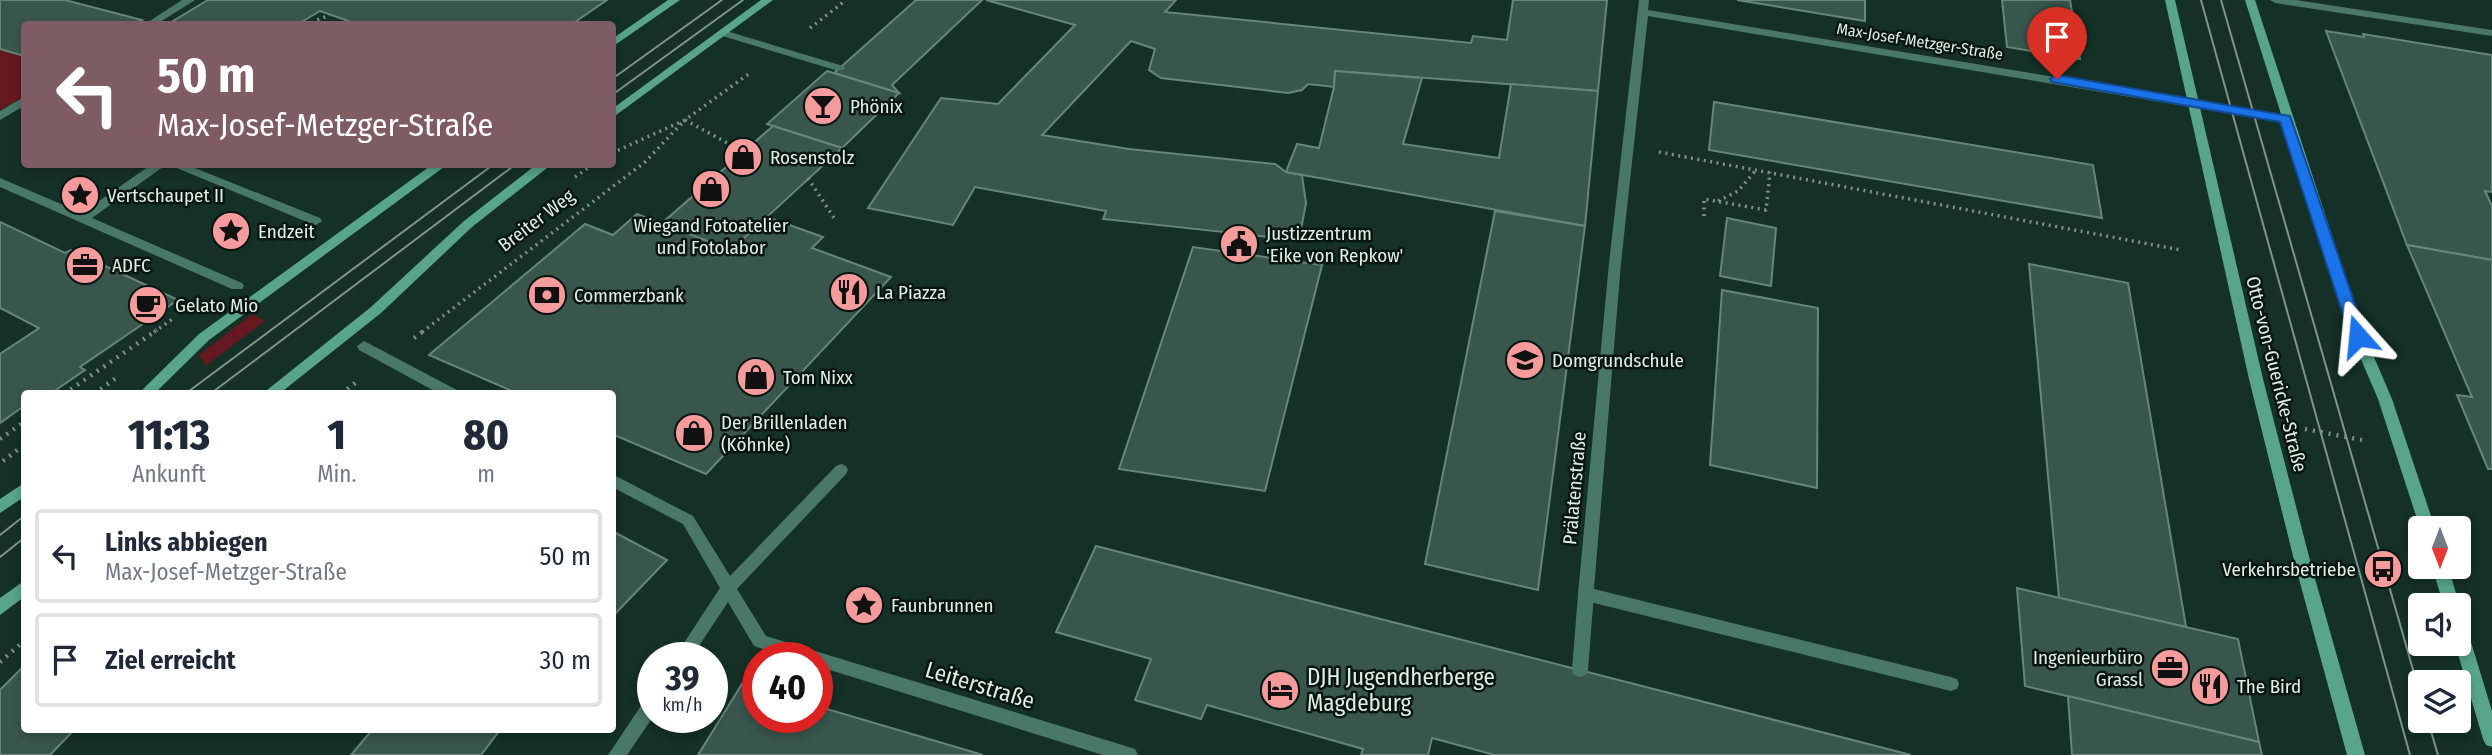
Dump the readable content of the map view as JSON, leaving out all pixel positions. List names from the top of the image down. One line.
{"streets":{"street":["Max-Josef-Metzger-Straße","Breiter Weg","Otto-von-Guericke-Straße","Prälatenstraße","Leiterstraße"]},"crossings":[["Max-Josef-Metzger-Straße","Otto-von-Guericke-Straße"],["Max-Josef-Metzger-Straße","Prälatenstraße"]],"places":{"bar":["Phönix"],"shop":["Rosenstolz","Wiegand Fotoatelier und Fotolabor","Tom Nixx","Der Brillenladen (Köhnke)"],"place":["Vertschaupet II","Endzeit","Faunbrunnen"],"public building":["Justizzentrum 'Eike von Repkow'"],"office":["ADFC","Ingenieurbüro Grassl"],"restaurant":["La Piazza","The Bird"],"bank":["Commerzbank"],"cafe":["Gelato Mio"],"school or university":["Domgrundschule"],"bus stop":["Verkehrsbetriebe"],"hotel":["DJH Jugendherberge Magdeburg"]},"north":"bottom","page":{"turn":["50 m","Max-Josef-Metzger-Straße"],"eta":["11:13","Ankunft","1","Min.","80","m"],"list":[{"name":"Links abbiegen","note":"Max-Josef-Metzger-Straße","value":"50 m"},{"name":"Ziel erreicht","value":"30 m"}],"speed":"39 km/h","limit":"40"}}
